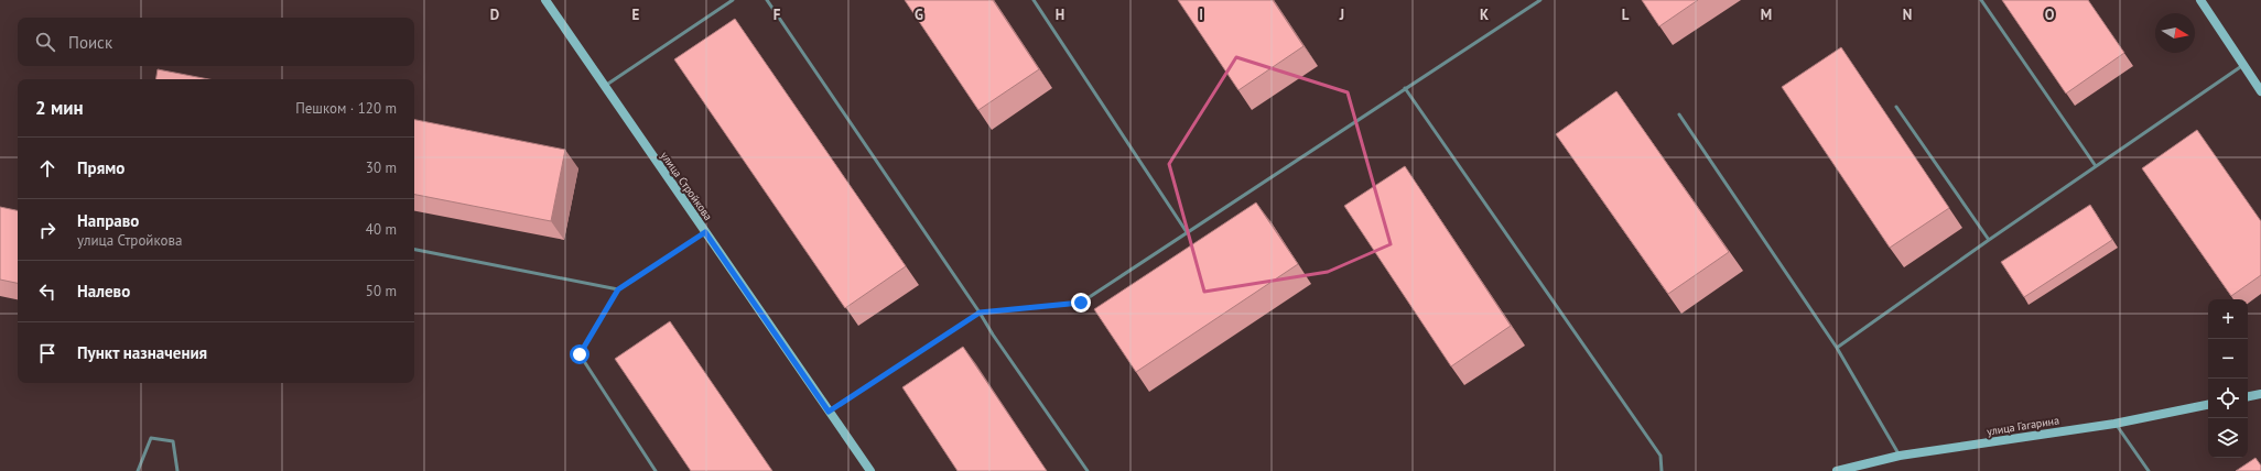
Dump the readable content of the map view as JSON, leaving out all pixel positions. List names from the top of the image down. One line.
{"streets":{"street":["улица Стройкова","улица Гагарина"]},"north":"right","page":{"search":"Поиск","heading":["2 мин","Пешком · 120 m"],"list":[["Прямо","30 m"],["Направо","улица Стройкова","40 m"],["Налево","50 m"],"Пункт назначения"],"map_buttons":["+","−"]},"grid":{"columns":["D","E","F","G","H","I","J","K","L","M","N","O"]}}
